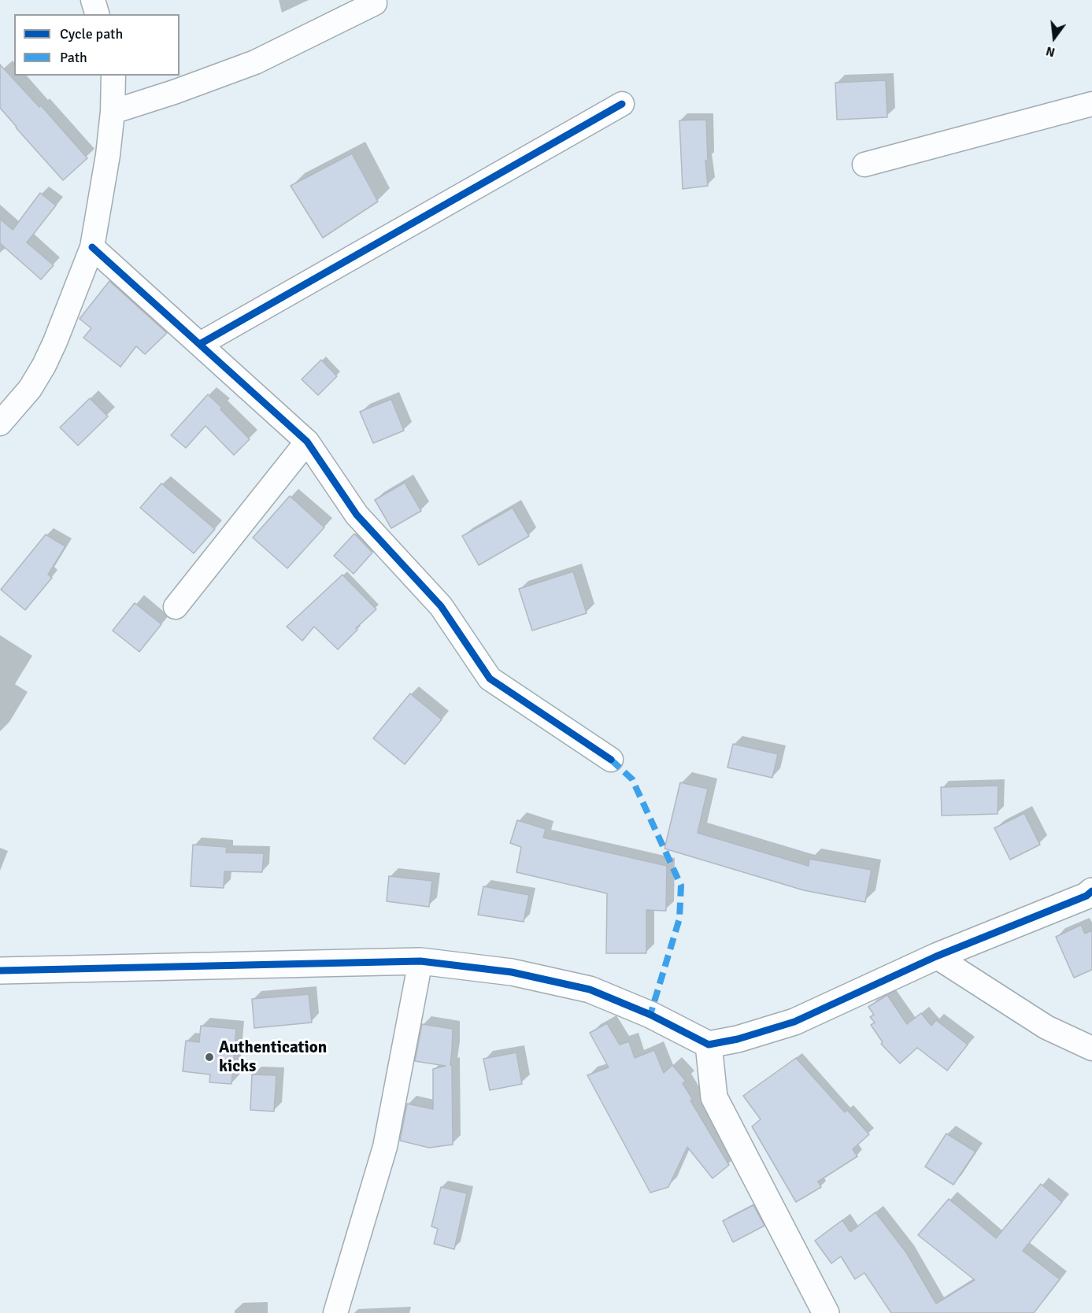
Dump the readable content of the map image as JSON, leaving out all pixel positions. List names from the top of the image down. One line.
{"places":["Authentication kicks"],"legend":["Cycle path","Path"],"north":"bottom"}
